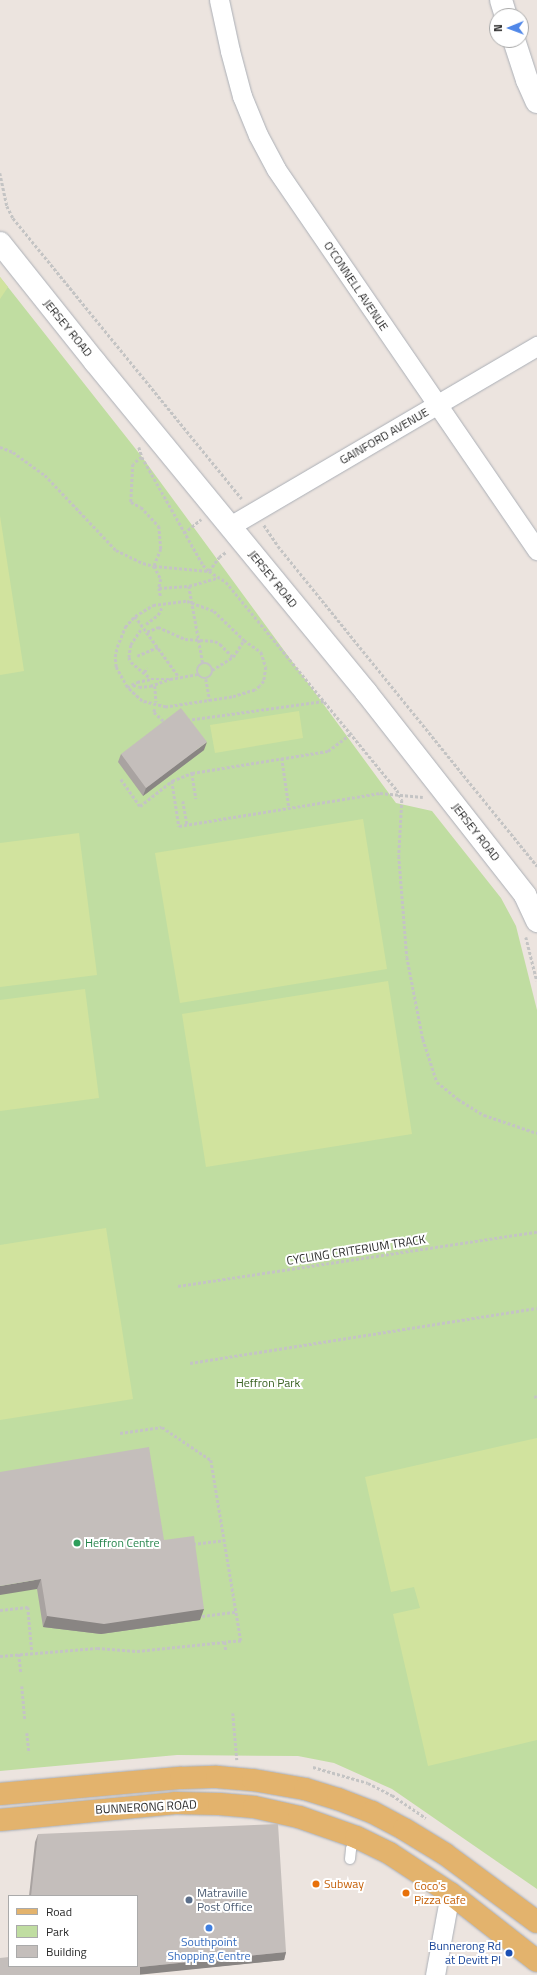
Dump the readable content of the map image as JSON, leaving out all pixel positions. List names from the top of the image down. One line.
{"streets":{"main road":["BUNNERONG ROAD"],"street":["O'CONNELL AVENUE","JERSEY ROAD","GAINFORD AVENUE"],"path":["CYCLING CRITERIUM TRACK"]},"crossings":[["O'CONNELL AVENUE","GAINFORD AVENUE"],["JERSEY ROAD","GAINFORD AVENUE"]],"parks":["Heffron Park"],"places":["Heffron Centre","Subway","Coco's Pizza Cafe","Matraville Post Office","Southpoint Shopping Centre","Bunnerong Rd at Devitt Pl"],"legend":["Road","Park","Building"],"north":"left"}
